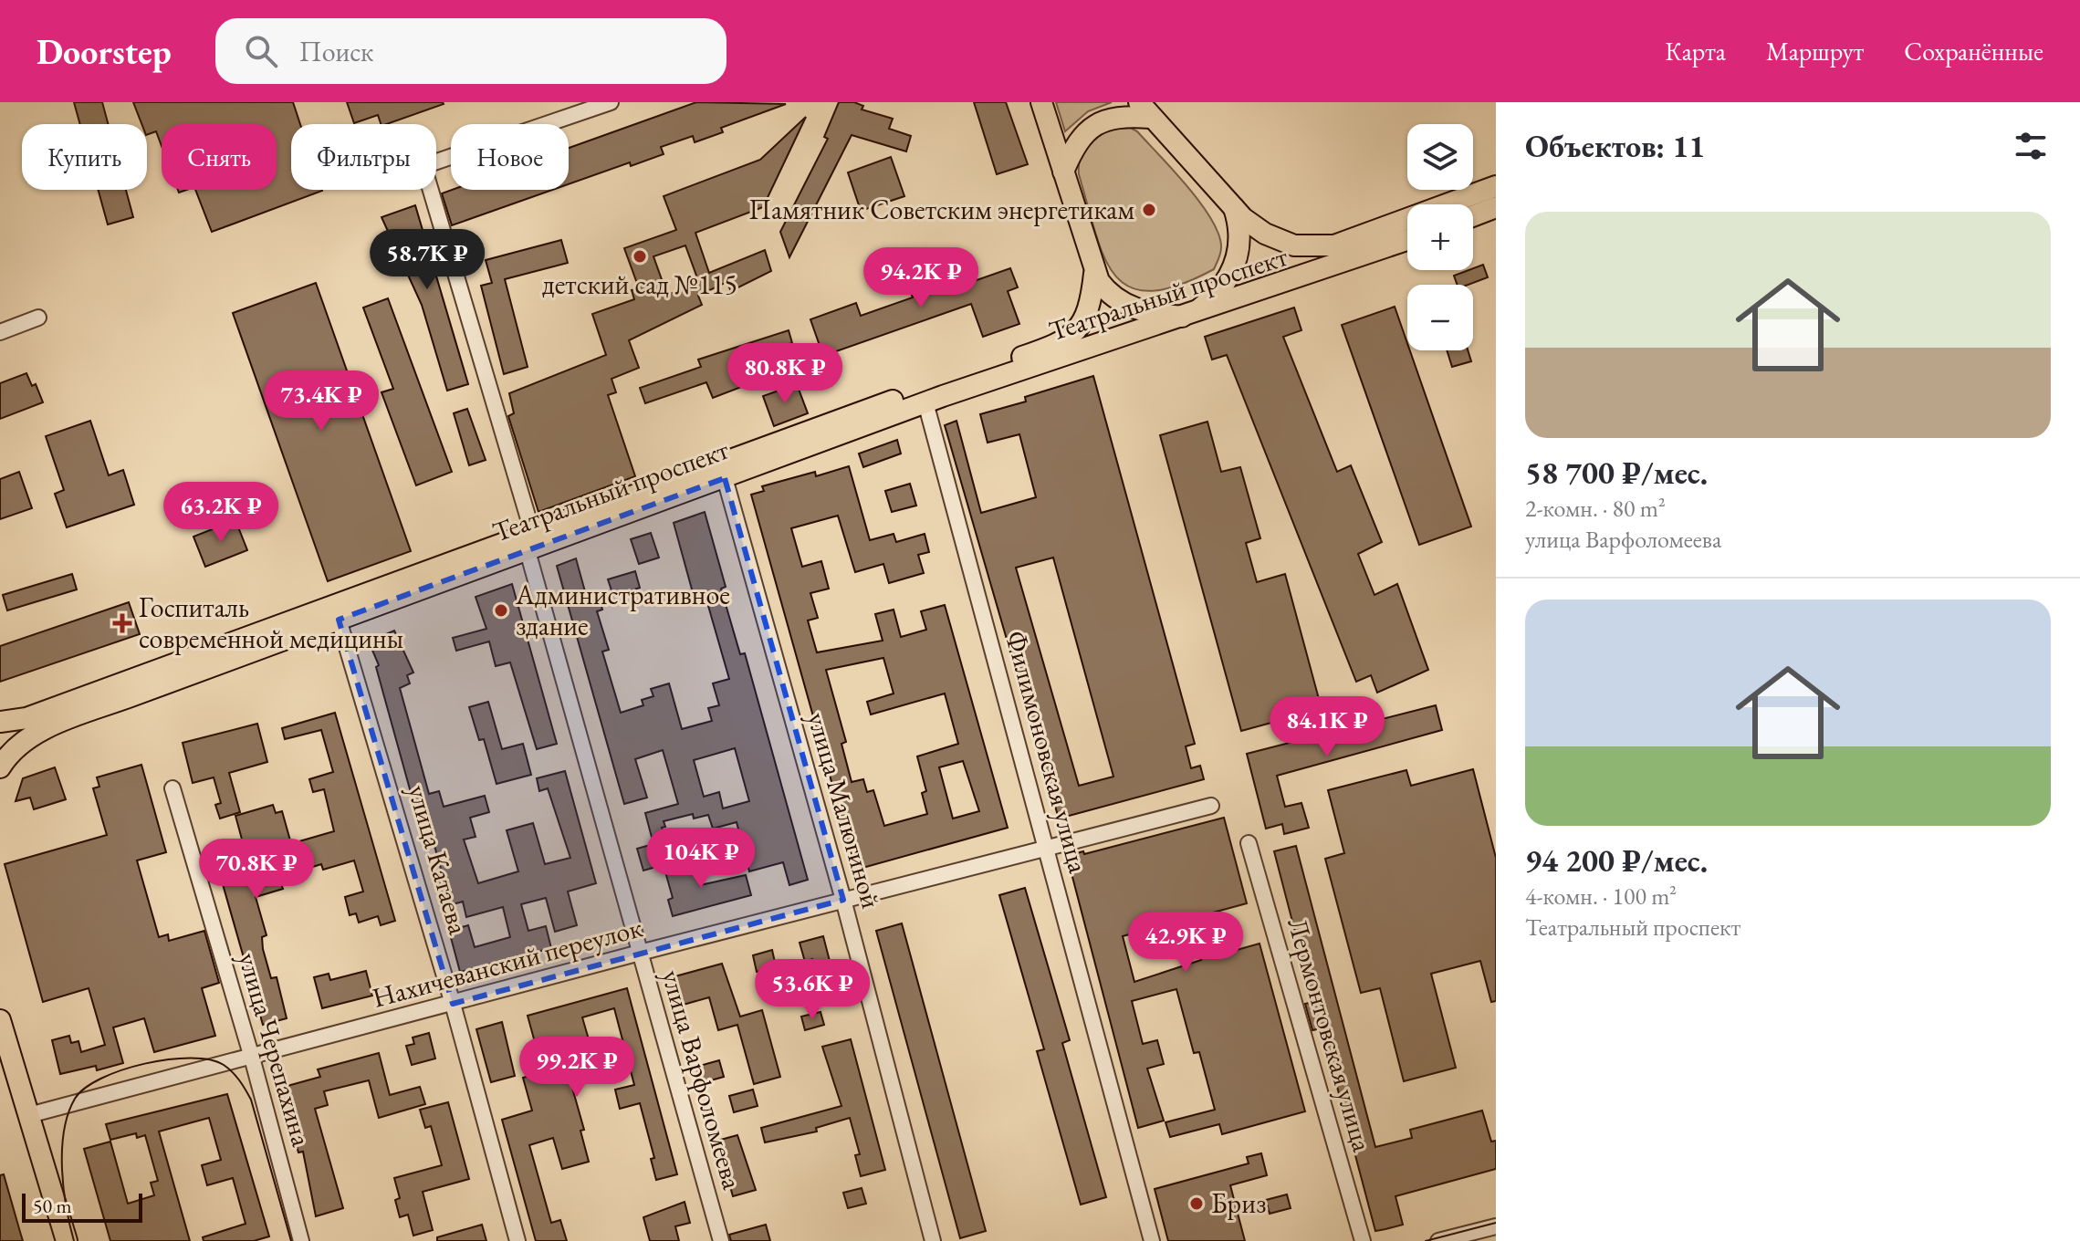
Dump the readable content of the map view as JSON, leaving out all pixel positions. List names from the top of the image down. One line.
{"streets":{"main road":["Театральный проспект"],"street":["Филимоновская улица","улица Малюгиной","улица Катаева","Нахичеванский переулок","Лермонтовская улица","улица Черепахина","улица Варфоломеева"]},"crossings":[["Театральный проспект","Филимоновская улица"],["Театральный проспект","улица Малюгиной"],["Театральный проспект","улица Катаева"],["Театральный проспект","улица Варфоломеева"],["Филимоновская улица","Нахичеванский переулок"],["улица Малюгиной","Нахичеванский переулок"],["улица Катаева","Нахичеванский переулок"],["Нахичеванский переулок","улица Черепахина"],["Нахичеванский переулок","улица Варфоломеева"]],"places":{"other":["Памятник Советским энергетикам","детский сад №115","Административное здание","Бриз"],"health":["Госпиталь современной медицины"]},"scale_bar":"50 m","page":{"header":"Doorstep","search":"Поиск","nav":["Карта","Маршрут","Сохранённые"],"heading":"Объектов: 11","map_buttons":["+","−"],"chip":["Купить","Снять","Фильтры","Новое"],"list":[{"name":"58 700 ₽/мес.","note":"2-комн. · 80 m² · улица Варфоломеева"},{"name":"94 200 ₽/мес.","note":"4-комн. · 100 m² · Театральный проспект"}],"price":["58.7K ₽","94.2K ₽","80.8K ₽","73.4K ₽","63.2K ₽","84.1K ₽","104K ₽","70.8K ₽","42.9K ₽","53.6K ₽","99.2K ₽"],"scale":"50 m"}}
